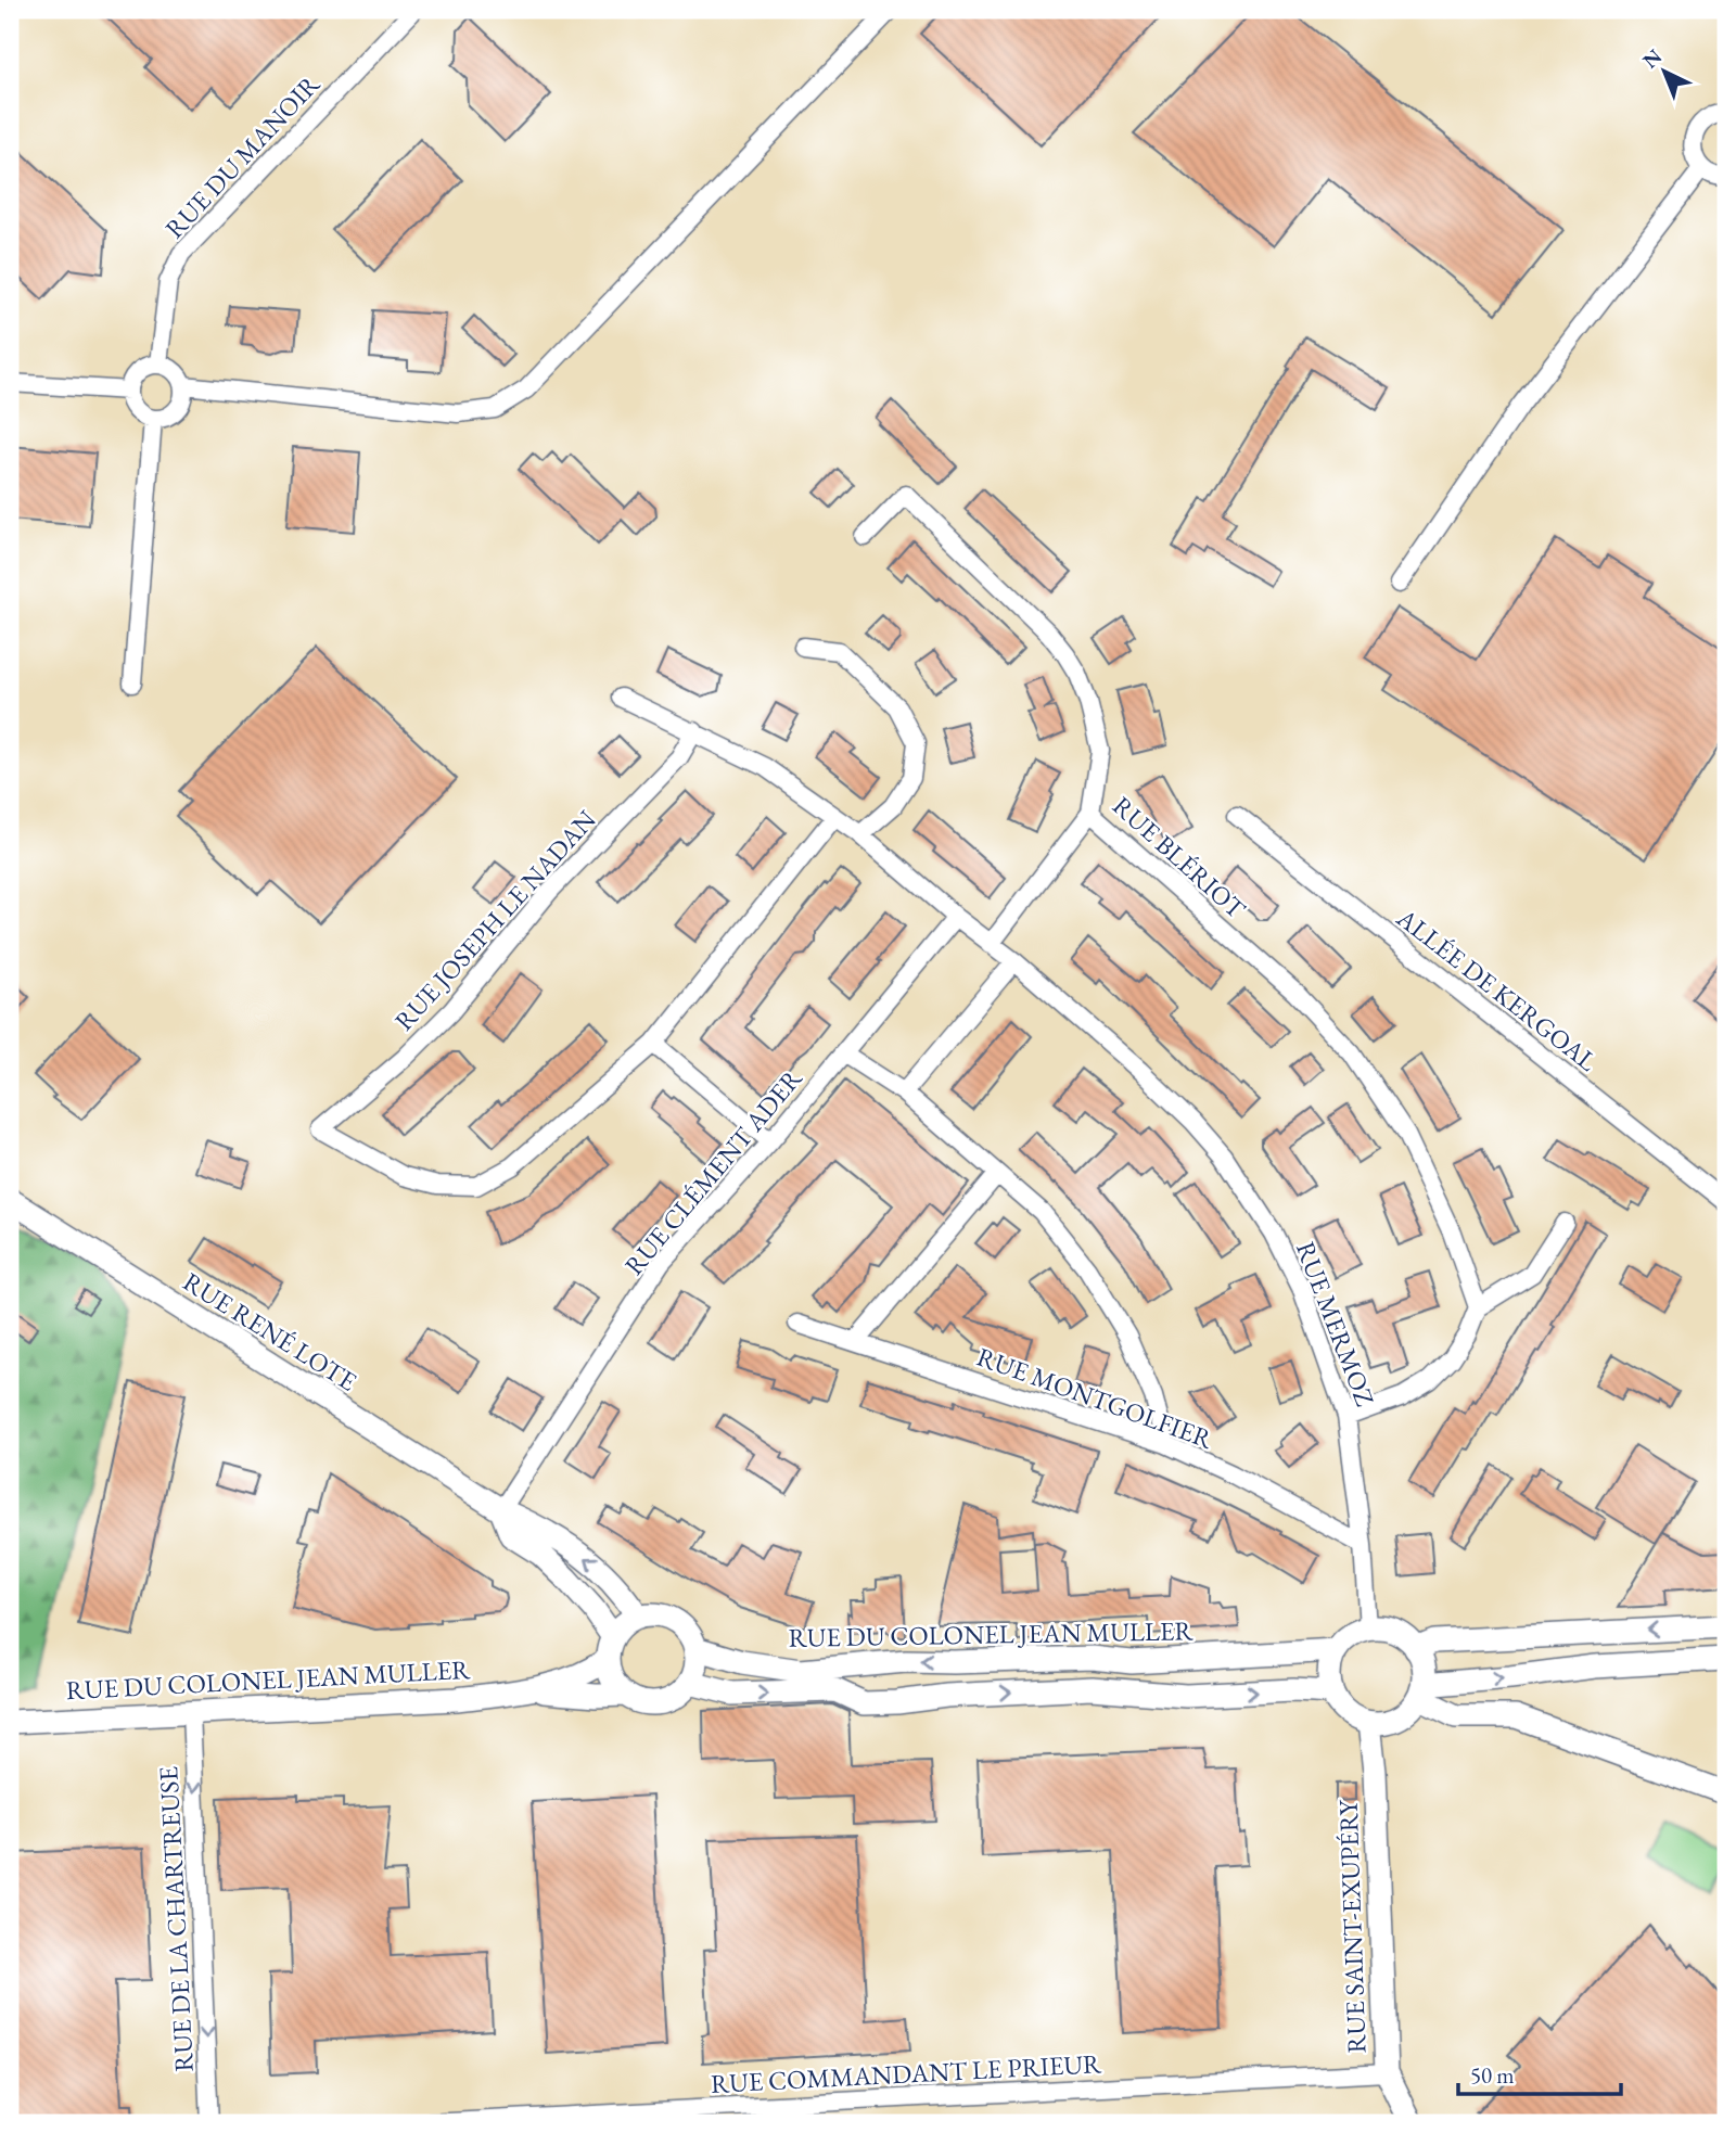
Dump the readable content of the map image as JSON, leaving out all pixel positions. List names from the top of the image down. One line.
{"streets":{"main road":["RUE RENÉ LOTE","RUE DU COLONEL JEAN MULLER","RUE SAINT-EXUPÉRY"],"street":["RUE DU MANOIR","RUE BLÉRIOT","RUE JOSEPH LE NADAN","ALLÉE DE KERGOAL","RUE CLÉMENT ADER","RUE MERMOZ","RUE MONTGOLFIER","RUE DE LA CHARTREUSE","RUE COMMANDANT LE PRIEUR"]},"crossings":[["RUE JOSEPH LE NADAN","RUE MERMOZ"],["RUE CLÉMENT ADER","RUE MERMOZ"],["RUE CLÉMENT ADER","RUE RENÉ LOTE"],["RUE MERMOZ","RUE MONTGOLFIER"],["RUE MERMOZ","RUE DU COLONEL JEAN MULLER"],["RUE MERMOZ","RUE SAINT-EXUPÉRY"],["RUE RENÉ LOTE","RUE DU COLONEL JEAN MULLER"],["RUE DU COLONEL JEAN MULLER","RUE DE LA CHARTREUSE"],["RUE DU COLONEL JEAN MULLER","RUE SAINT-EXUPÉRY"],["RUE SAINT-EXUPÉRY","RUE COMMANDANT LE PRIEUR"]],"one_way":["RUE DE LA CHARTREUSE"],"scale_bar":"50 m","north":"top left"}
